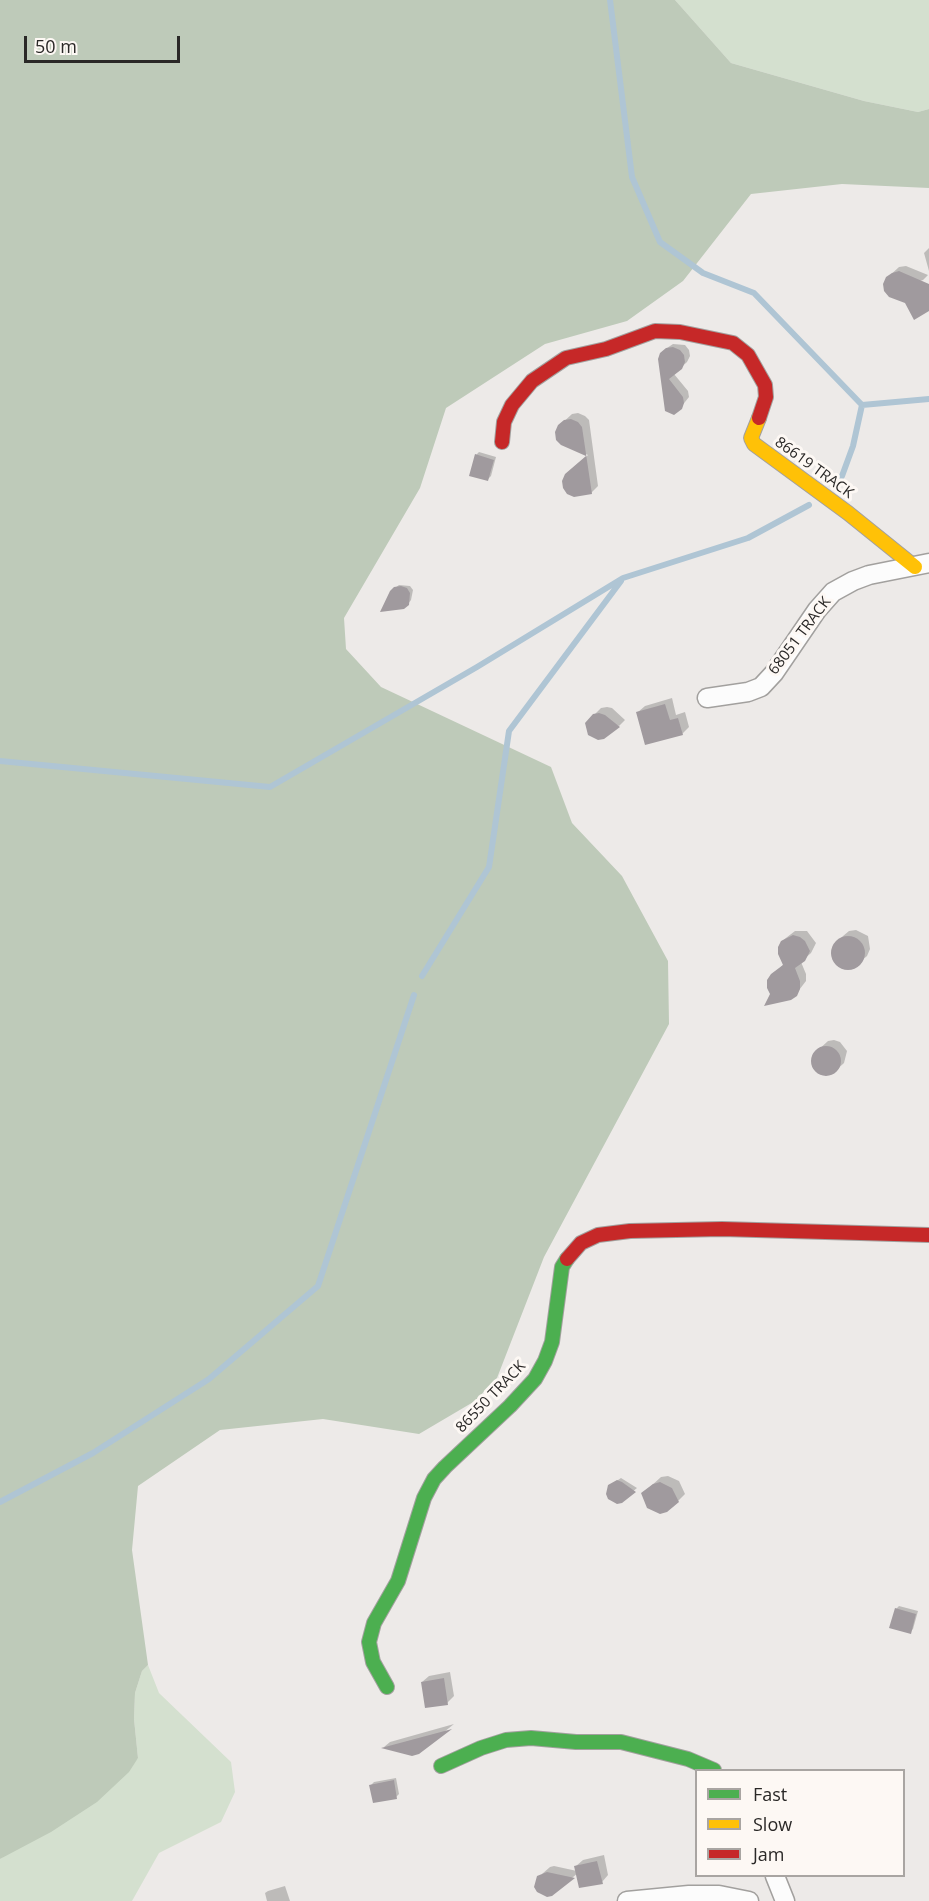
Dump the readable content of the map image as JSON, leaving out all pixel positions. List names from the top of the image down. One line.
{"streets":{"street":["86619 TRACK","68051 TRACK","86550 TRACK"]},"crossings":[["86619 TRACK","68051 TRACK"]],"legend":["Fast","Slow","Jam"],"scale_bar":"50 m"}
